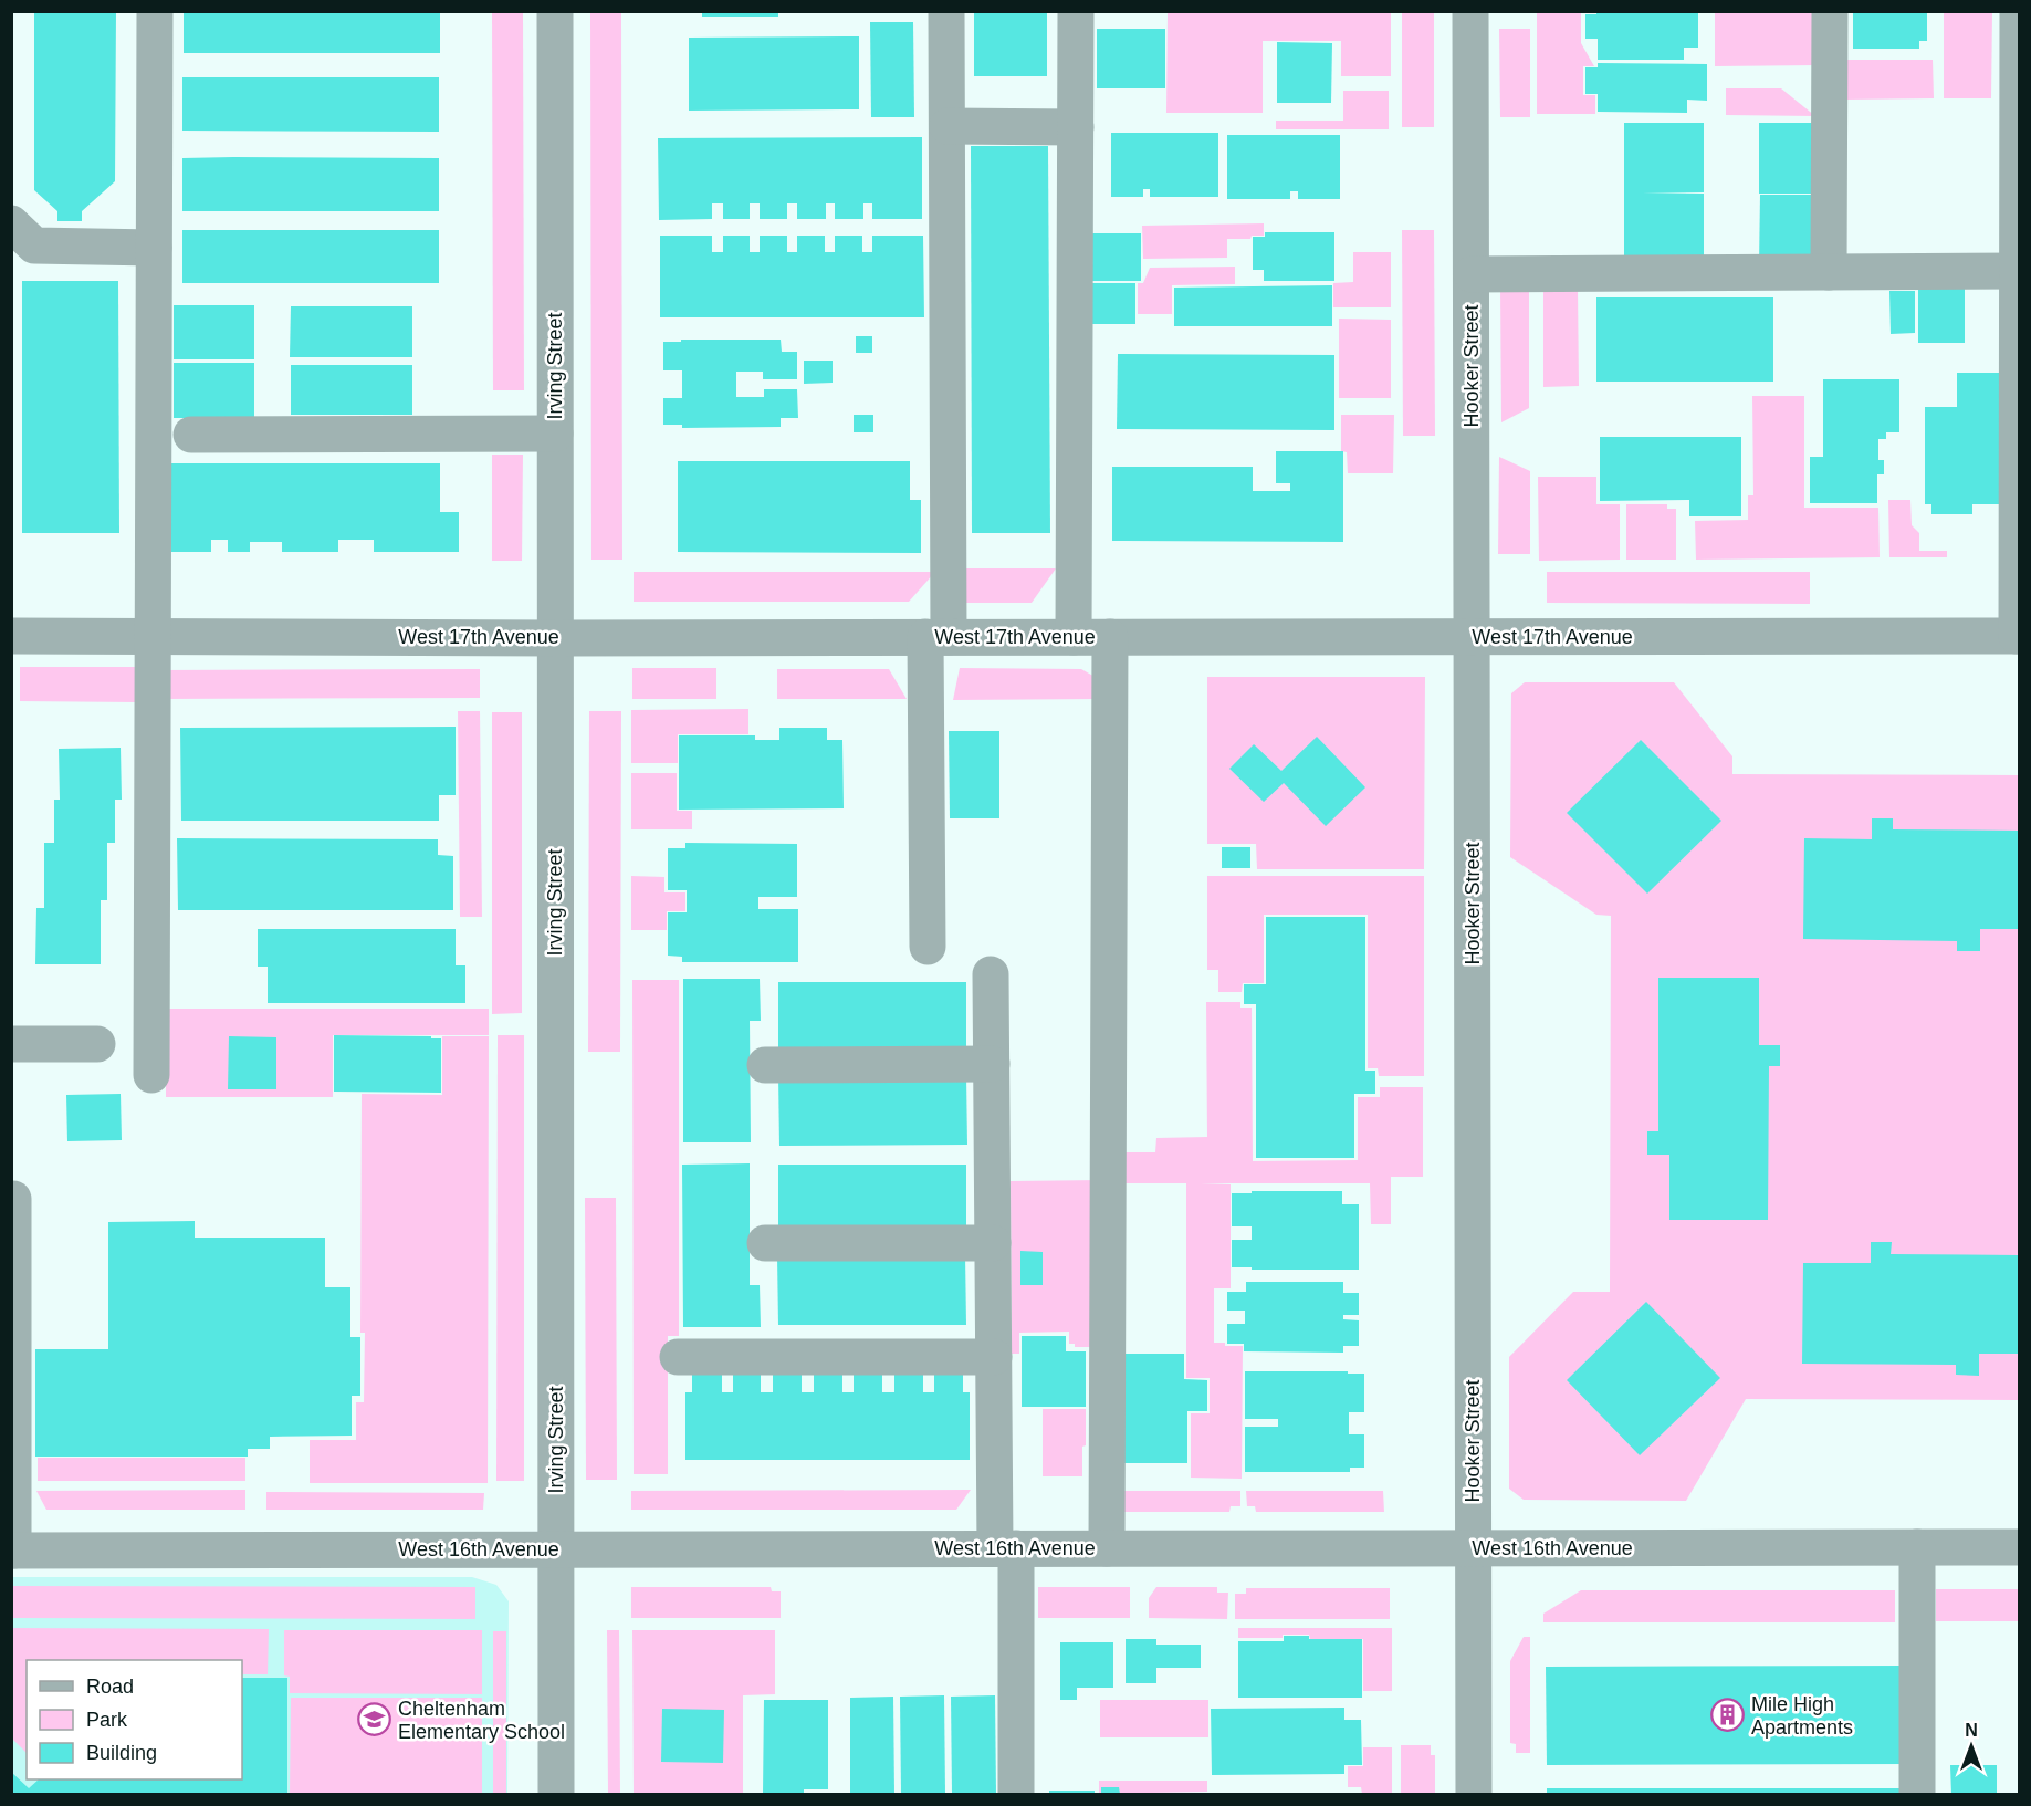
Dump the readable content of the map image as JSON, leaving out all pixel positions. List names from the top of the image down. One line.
{"streets":{"street":["Irving Street","Hooker Street","West 17th Avenue","West 16th Avenue"]},"crossings":[["Irving Street","West 17th Avenue"],["Irving Street","West 16th Avenue"],["Hooker Street","West 17th Avenue"],["Hooker Street","West 16th Avenue"]],"places":{"building":["Mile High Apartments"],"school or university":["Cheltenham Elementary School"]},"legend":["Road","Park","Building"],"north":"top"}
